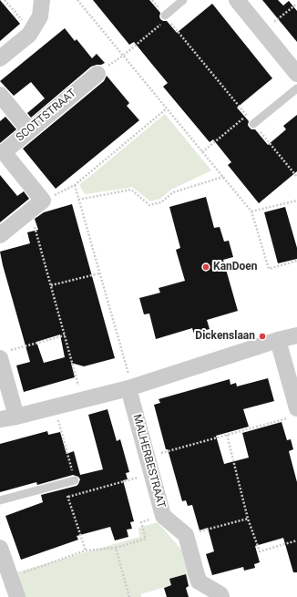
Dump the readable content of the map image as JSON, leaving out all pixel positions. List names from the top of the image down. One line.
{"streets":{"street":["SCOTTSTRAAT","MALHERBESTRAAT"]},"places":["KanDoen","Dickenslaan"]}
